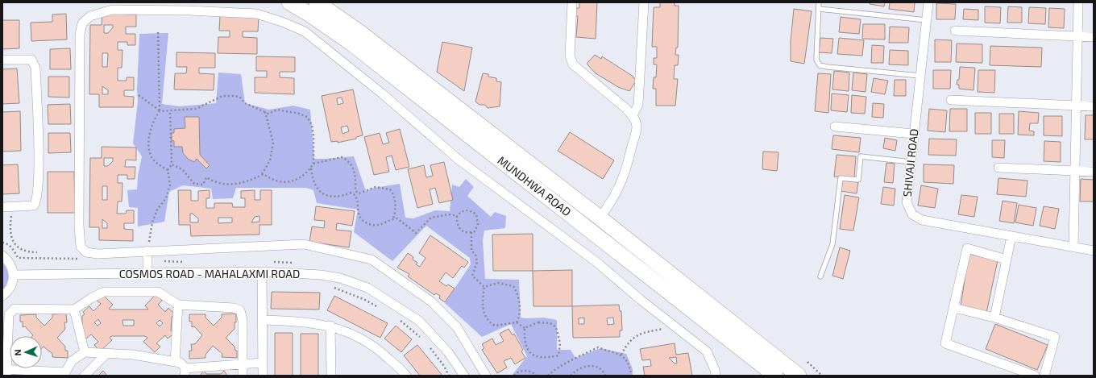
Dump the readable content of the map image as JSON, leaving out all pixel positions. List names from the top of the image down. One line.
{"streets":{"highway":["MUNDHWA ROAD"],"street":["SHIVAJI ROAD","COSMOS ROAD - MAHALAXMI ROAD"]},"north":"left"}
